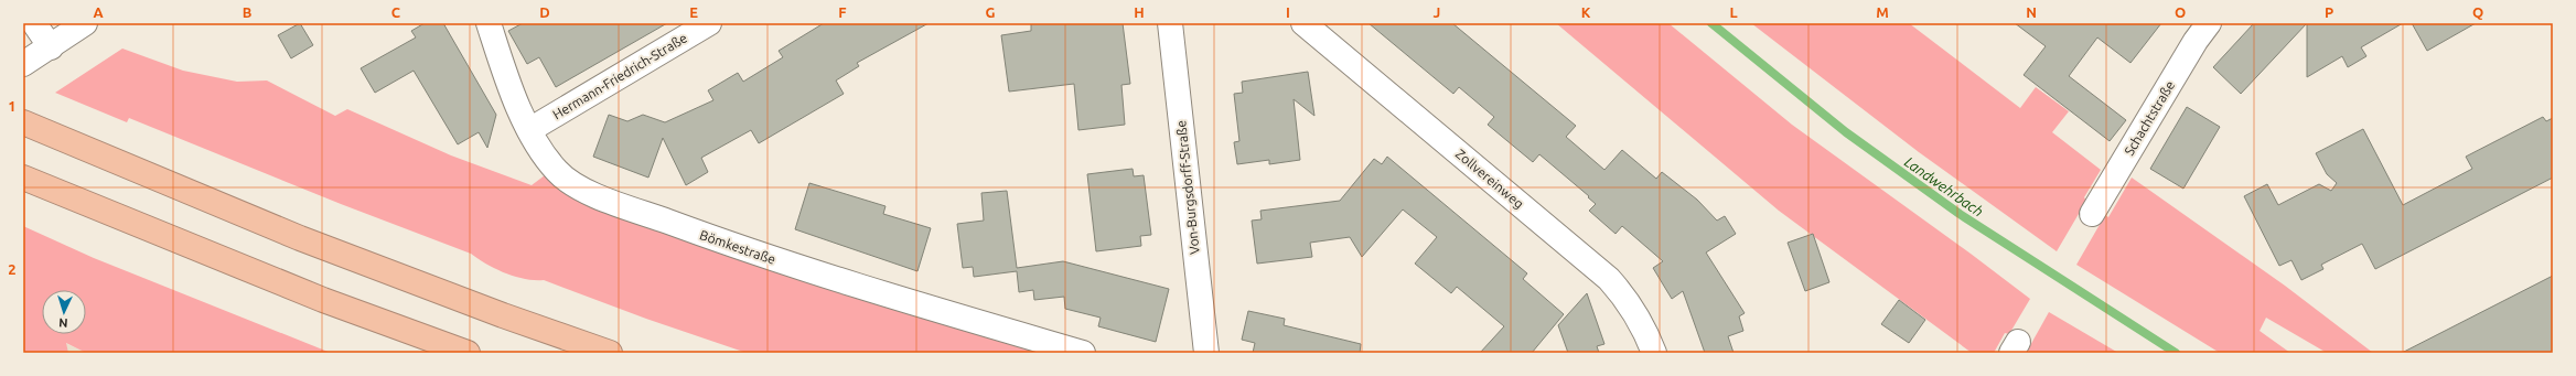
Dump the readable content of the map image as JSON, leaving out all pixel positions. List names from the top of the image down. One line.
{"streets":{"street":["Hermann-Friedrich-Straße","Schachtstraße","Zollvereinweg","Von-Burgsdorff-Straße","Bömkestraße"]},"crossings":[["Hermann-Friedrich-Straße","Bömkestraße"]],"water":["Landwehrbach"],"north":"bottom","grid":{"columns":["A","B","C","D","E","F","G","H","I","J","K","L","M","N","O","P","Q"],"rows":["1","2"]}}
